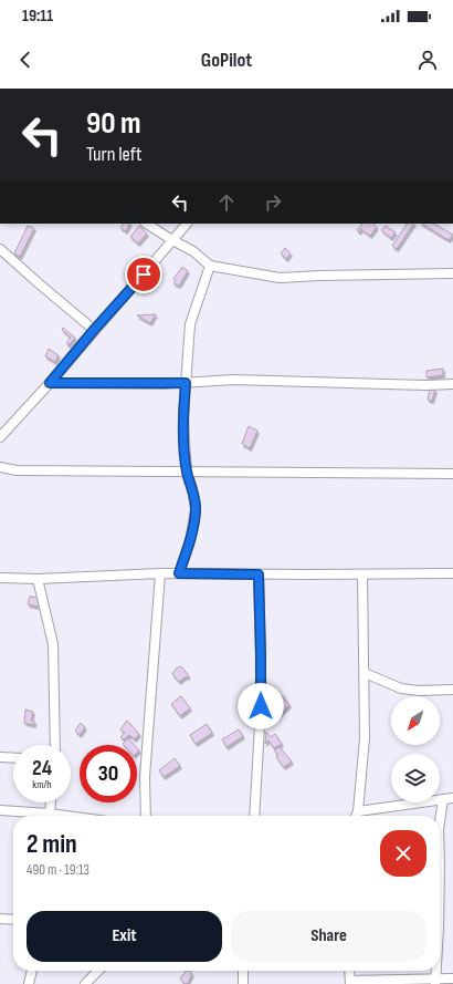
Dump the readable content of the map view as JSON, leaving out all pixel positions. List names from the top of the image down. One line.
{"north":"bottom left","page":{"status":"19:11","header":"GoPilot","turn":["90 m","Turn left"],"speed":"24 km/h","limit":"30","heading":["2 min","490 m · 19:13"],"buttons":["Exit","Share"]}}
